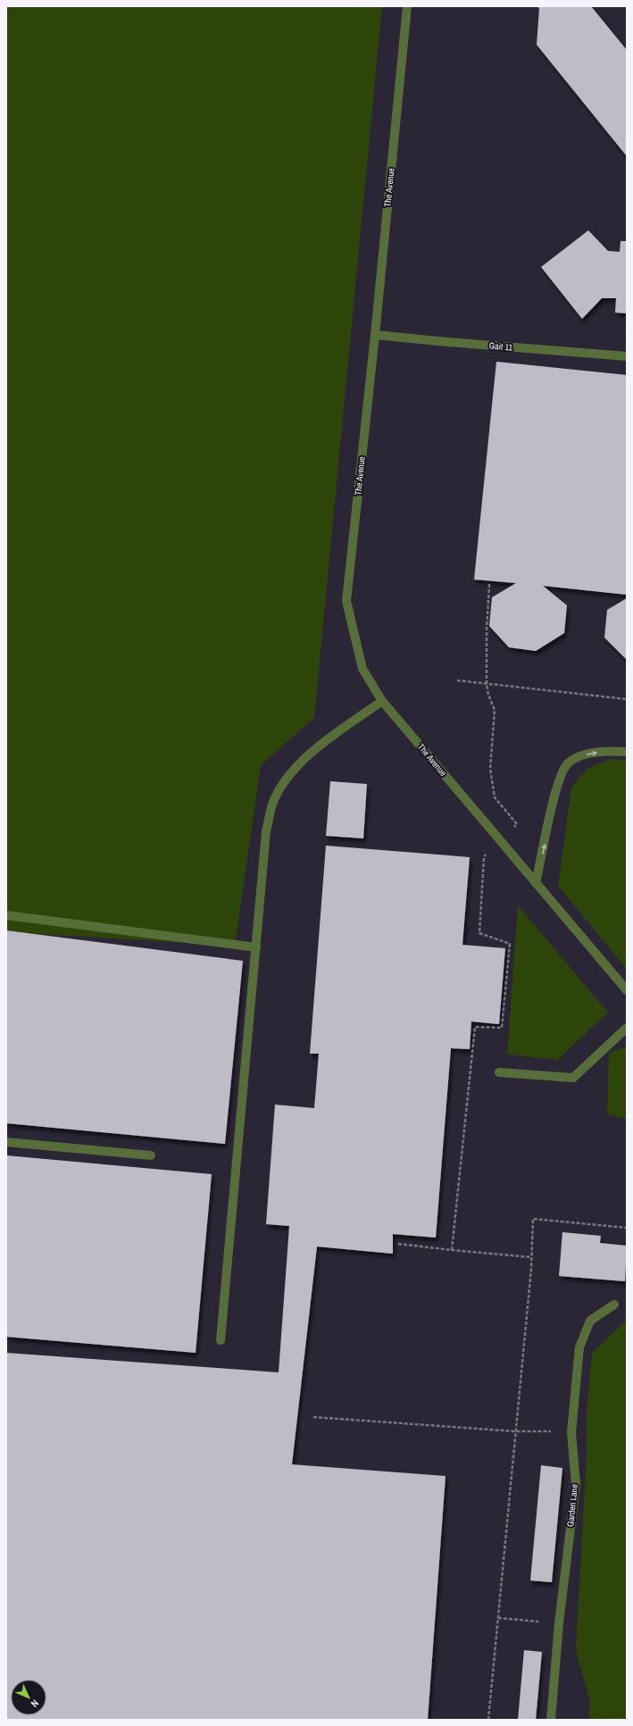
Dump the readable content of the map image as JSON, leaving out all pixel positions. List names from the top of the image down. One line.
{"streets":{"street":["The Avenue","Gait 11","Garden Lane"]},"crossings":[["The Avenue","Gait 11"]],"north":"bottom right"}
